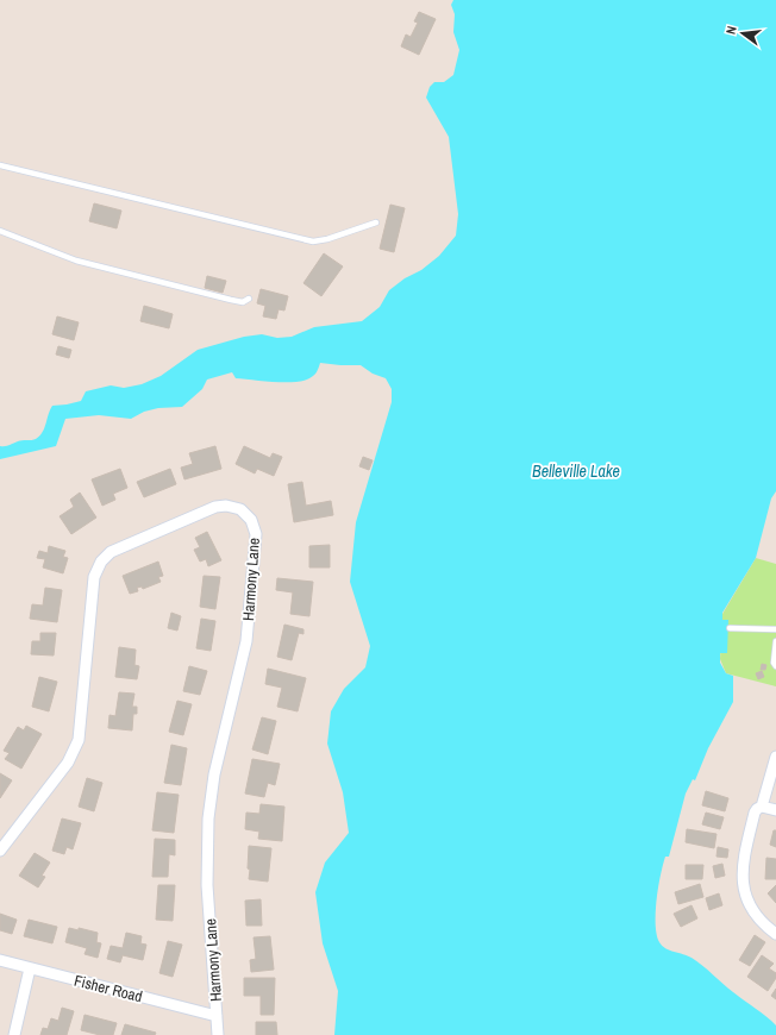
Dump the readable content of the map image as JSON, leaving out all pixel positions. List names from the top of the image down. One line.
{"streets":{"street":["Harmony Lane","Fisher Road"]},"crossings":[["Harmony Lane","Fisher Road"]],"water":["Belleville Lake"],"north":"left"}
